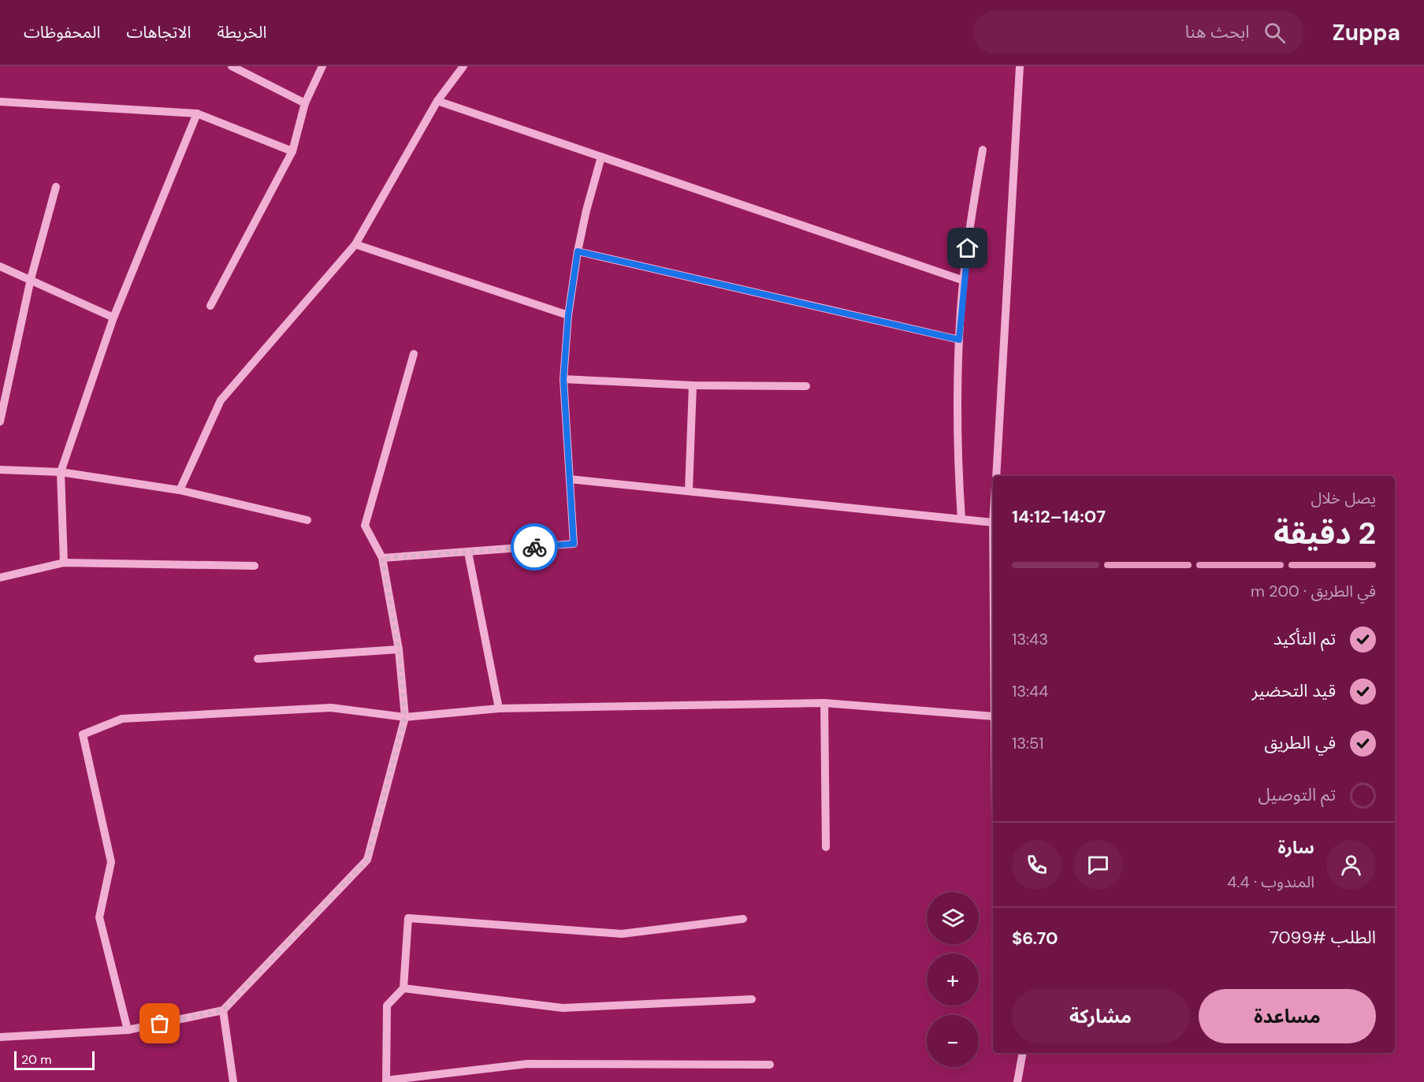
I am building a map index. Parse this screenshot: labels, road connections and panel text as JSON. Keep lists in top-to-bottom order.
{
  "scale_bar": "20 m",
  "page": {
    "header": "Zuppa",
    "search": "ابحث هنا",
    "nav": ["الخريطة", "الاتجاهات", "المحفوظات"],
    "heading": ["2 دقيقة", "يصل خلال", "14:07–14:12"],
    "panel": [
      "سارة",
      "المندوب · 4.4",
      "الطلب #7099",
      "$6.70"
    ],
    "bar": "في الطريق · 200 m",
    "list": [
      ["تم التأكيد", "13:43"],
      ["قيد التحضير", "13:44"],
      ["في الطريق", "13:51"],
      "تم التوصيل"
    ],
    "map_buttons": ["+", "−"],
    "buttons": ["مساعدة", "مشاركة"],
    "scale": "20 m"
  }
}
